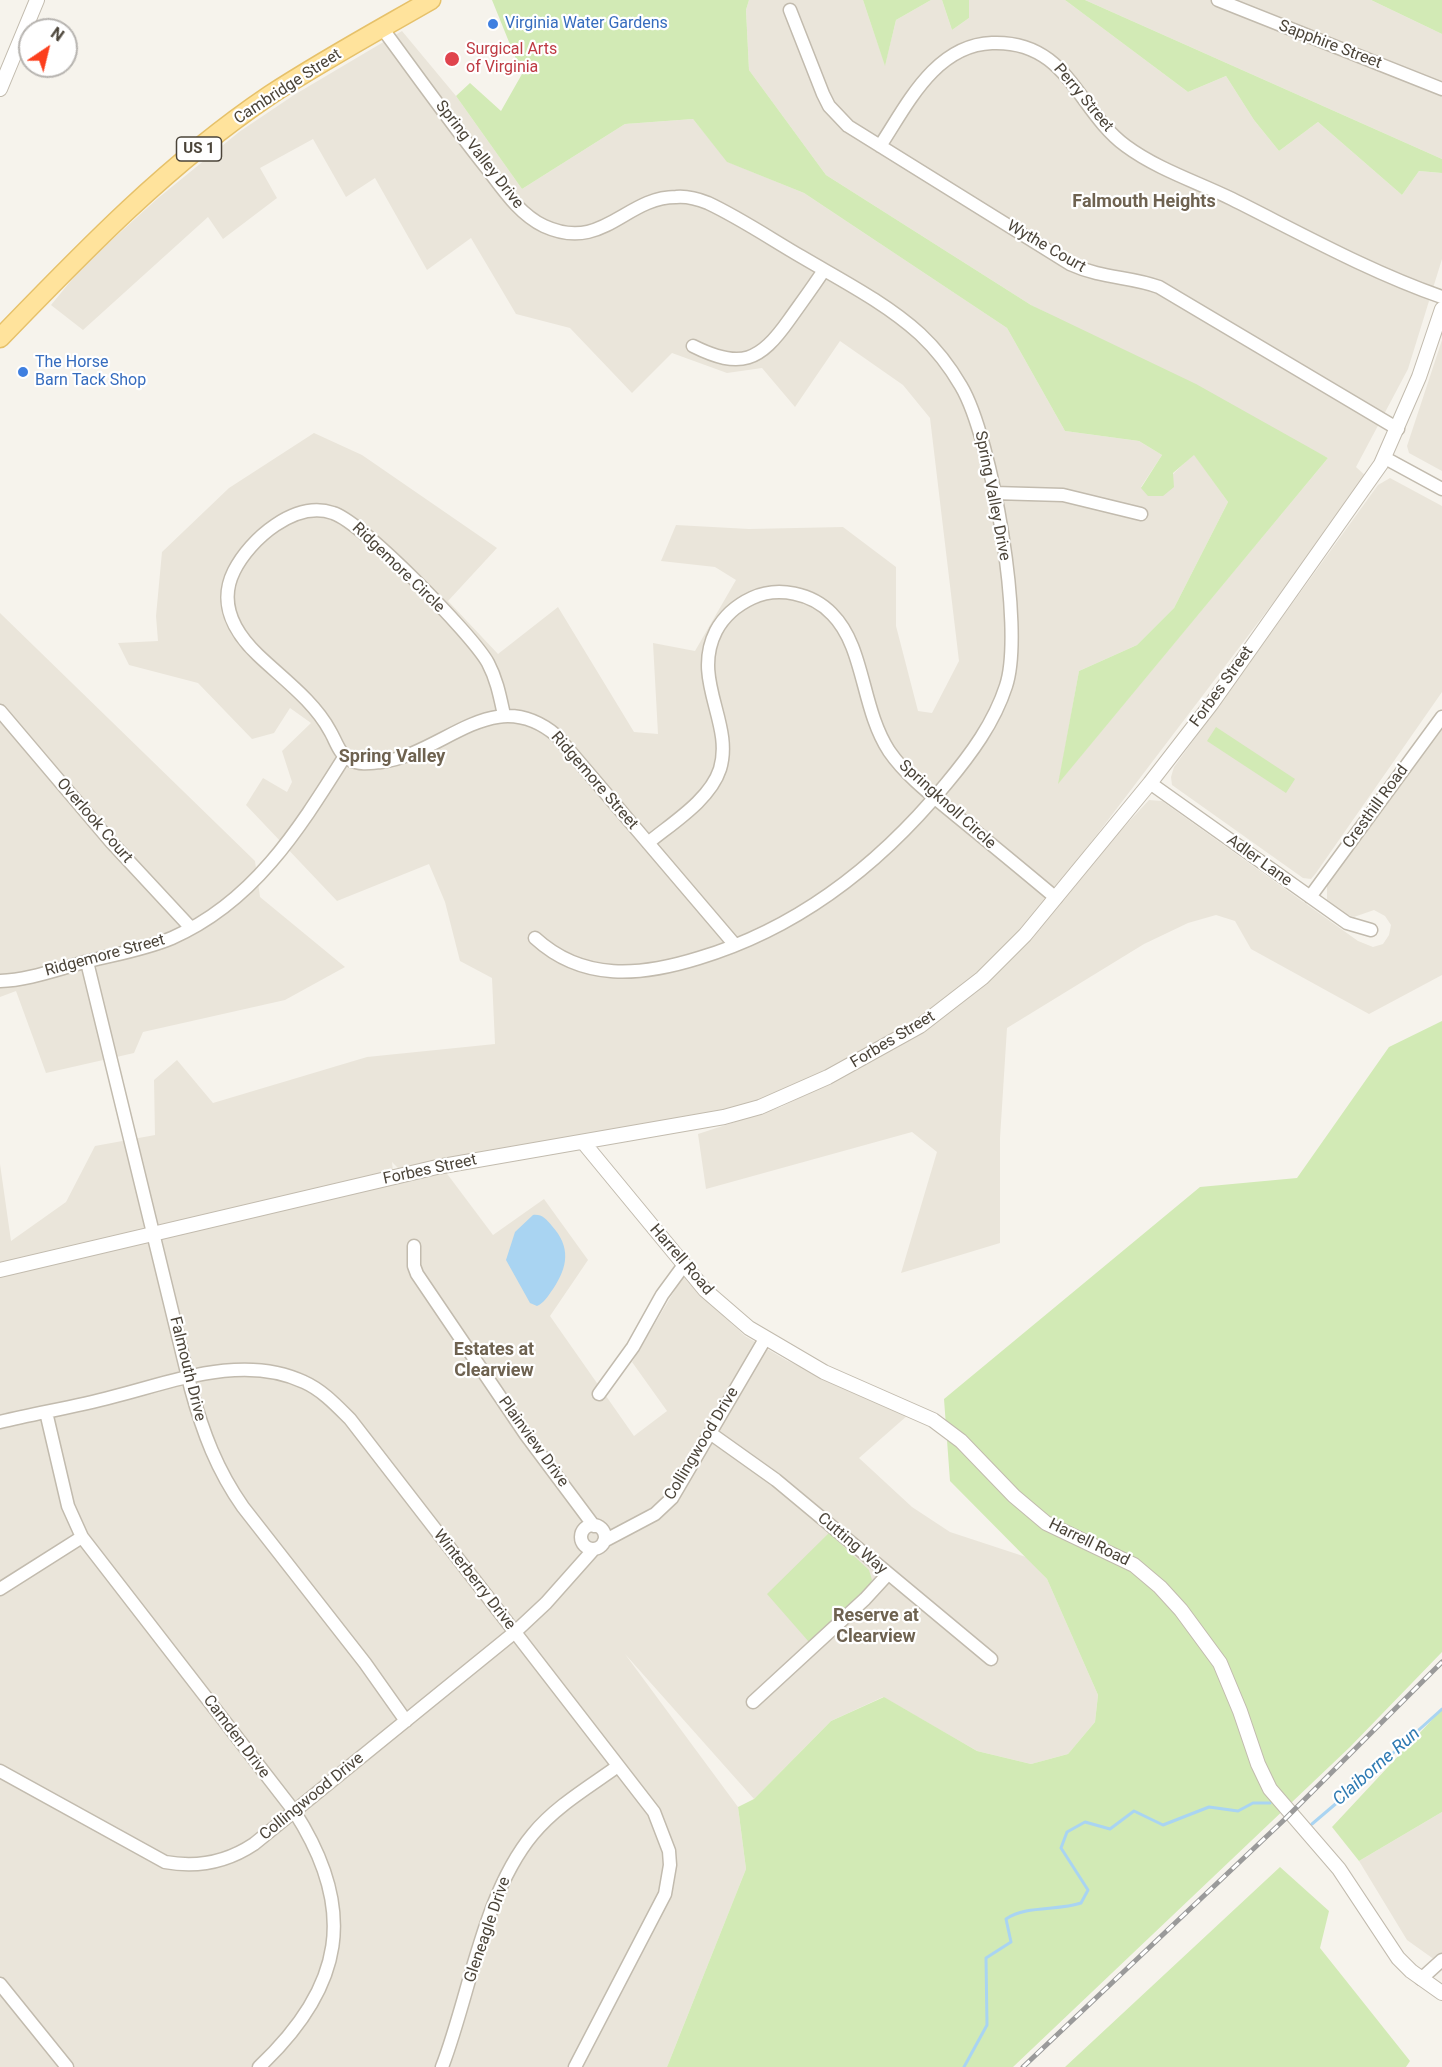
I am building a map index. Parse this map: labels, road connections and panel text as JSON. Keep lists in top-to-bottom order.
{
  "streets": {
    "main road": ["Cambridge Street", "US 1"],
    "street": [
      "Sapphire Street",
      "Perry Street",
      "Spring Valley Drive",
      "Wythe Court",
      "Ridgemore Circle",
      "Forbes Street",
      "Ridgemore Street",
      "Springknoll Circle",
      "Cresthill Road",
      "Overlook Court",
      "Adler Lane",
      "Harrell Road",
      "Falmouth Drive",
      "Plainview Drive",
      "Collingwood Drive",
      "Cutting Way",
      "Winterberry Drive",
      "Camden Drive",
      "Gleneagle Drive"
    ]
  },
  "crossings": [
    ["Cambridge Street", "Spring Valley Drive"],
    ["Perry Street", "Wythe Court"],
    ["Spring Valley Drive", "Ridgemore Street"],
    ["Spring Valley Drive", "Springknoll Circle"],
    ["Wythe Court", "Forbes Street"],
    ["Ridgemore Circle", "Ridgemore Street"],
    ["Forbes Street", "Springknoll Circle"],
    ["Forbes Street", "Adler Lane"],
    ["Forbes Street", "Harrell Road"],
    ["Forbes Street", "Falmouth Drive"],
    ["Ridgemore Street", "Springknoll Circle"],
    ["Ridgemore Street", "Overlook Court"],
    ["Ridgemore Street", "Falmouth Drive"],
    ["Cresthill Road", "Adler Lane"],
    ["Harrell Road", "Collingwood Drive"],
    ["Falmouth Drive", "Collingwood Drive"],
    ["Falmouth Drive", "Winterberry Drive"],
    ["Plainview Drive", "Collingwood Drive"],
    ["Collingwood Drive", "Cutting Way"],
    ["Collingwood Drive", "Winterberry Drive"],
    ["Collingwood Drive", "Camden Drive"],
    ["Winterberry Drive", "Camden Drive"],
    ["Winterberry Drive", "Gleneagle Drive"]
  ],
  "districts": [
    "Falmouth Heights",
    "Spring Valley",
    "Estates at Clearview",
    "Reserve at Clearview"
  ],
  "water": ["Claiborne Run"],
  "places": ["Virginia Water Gardens", "Surgical Arts of Virginia", "The Horse Barn Tack Shop"],
  "north": "top right"
}
